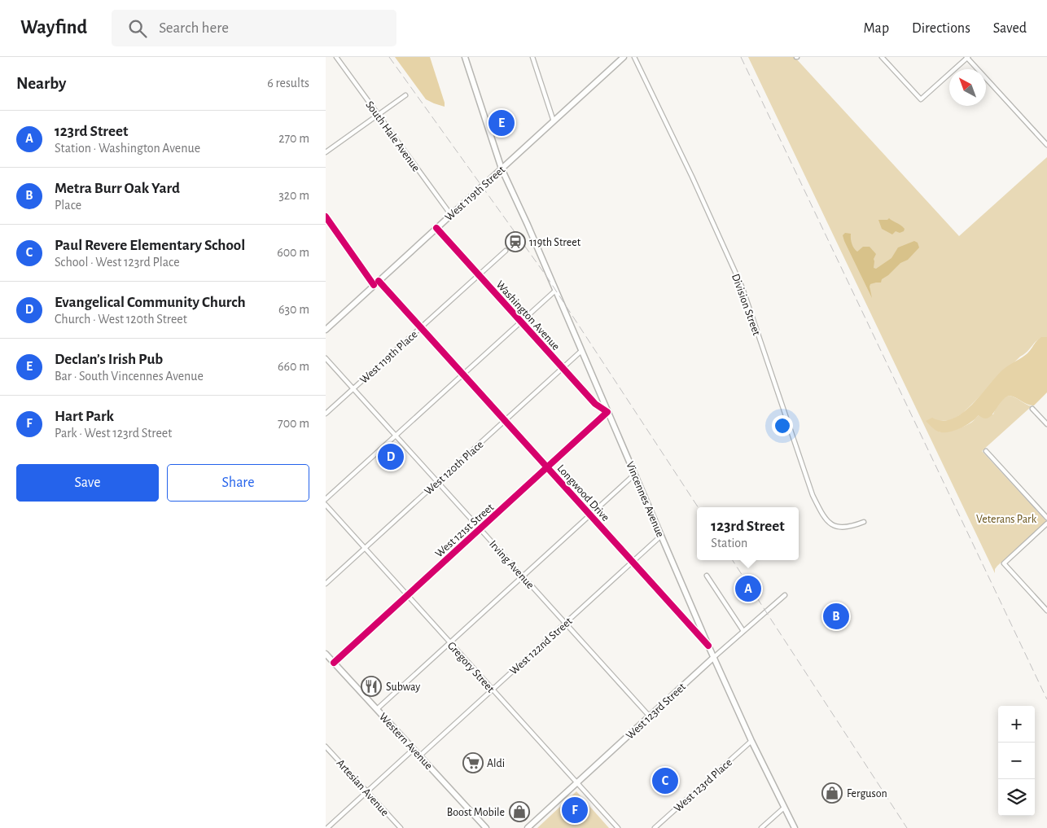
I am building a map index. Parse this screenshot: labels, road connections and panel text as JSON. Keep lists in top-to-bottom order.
{
  "streets": {
    "main road": [
      "West 119th Street",
      "Vincennes Avenue",
      "West 123rd Street",
      "Western Avenue"
    ],
    "street": [
      "South Hale Avenue",
      "Division Street",
      "Washington Avenue",
      "West 119th Place",
      "West 120th Place",
      "Longwood Drive",
      "West 121st Street",
      "Irving Avenue",
      "West 122nd Street",
      "Gregory Street",
      "West 123rd Place",
      "Artesian Avenue"
    ]
  },
  "crossings": [
    ["South Hale Avenue", "West 119th Street"],
    ["West 119th Street", "Washington Avenue"],
    ["West 119th Street", "Longwood Drive"],
    ["West 119th Street", "Vincennes Avenue"],
    ["Washington Avenue", "West 119th Place"],
    ["Washington Avenue", "West 120th Place"],
    ["Washington Avenue", "Vincennes Avenue"],
    ["Washington Avenue", "West 121st Street"],
    ["West 119th Place", "Longwood Drive"],
    ["West 119th Place", "Irving Avenue"],
    ["West 120th Place", "Longwood Drive"],
    ["West 120th Place", "Vincennes Avenue"],
    ["West 120th Place", "Irving Avenue"],
    ["West 120th Place", "Gregory Street"],
    ["Longwood Drive", "Vincennes Avenue"],
    ["Longwood Drive", "West 121st Street"],
    ["Longwood Drive", "West 122nd Street"],
    ["Vincennes Avenue", "West 121st Street"],
    ["Vincennes Avenue", "West 122nd Street"],
    ["Vincennes Avenue", "West 123rd Street"],
    ["Vincennes Avenue", "West 123rd Place"],
    ["West 121st Street", "Irving Avenue"],
    ["West 121st Street", "Gregory Street"],
    ["West 121st Street", "Western Avenue"],
    ["Irving Avenue", "West 122nd Street"],
    ["Irving Avenue", "West 123rd Street"],
    ["West 122nd Street", "Gregory Street"],
    ["West 122nd Street", "Western Avenue"],
    ["Gregory Street", "West 123rd Street"]
  ],
  "parks": ["Veterans Park"],
  "places": {
    "station": ["119th Street"],
    "restaurant": ["Subway"],
    "supermarket": ["Aldi"],
    "shop": ["Ferguson", "Boost Mobile"]
  },
  "north": "top left",
  "page": {
    "header": "Wayfind",
    "search": "Search here",
    "nav": ["Map", "Directions", "Saved"],
    "heading": ["Nearby", "6 results"],
    "pins": [
      "E",
      "D",
      "A",
      "B",
      "C",
      "F"
    ],
    "list": [
      {
        "mark": "A",
        "name": "123rd Street",
        "note": "Station · Washington Avenue",
        "value": "270 m"
      },
      {
        "mark": "B",
        "name": "Metra Burr Oak Yard",
        "note": "Place",
        "value": "320 m"
      },
      {
        "mark": "C",
        "name": "Paul Revere Elementary School",
        "note": "School · West 123rd Place",
        "value": "600 m"
      },
      {
        "mark": "D",
        "name": "Evangelical Community Church",
        "note": "Church · West 120th Street",
        "value": "630 m"
      },
      {
        "mark": "E",
        "name": "Declan’s Irish Pub",
        "note": "Bar · South Vincennes Avenue",
        "value": "660 m"
      },
      {
        "mark": "F",
        "name": "Hart Park",
        "note": "Park · West 123rd Street",
        "value": "700 m"
      }
    ],
    "buttons": ["Save", "Share"],
    "popup": ["123rd Street", "Station"],
    "map_buttons": ["+", "−"]
  }
}
